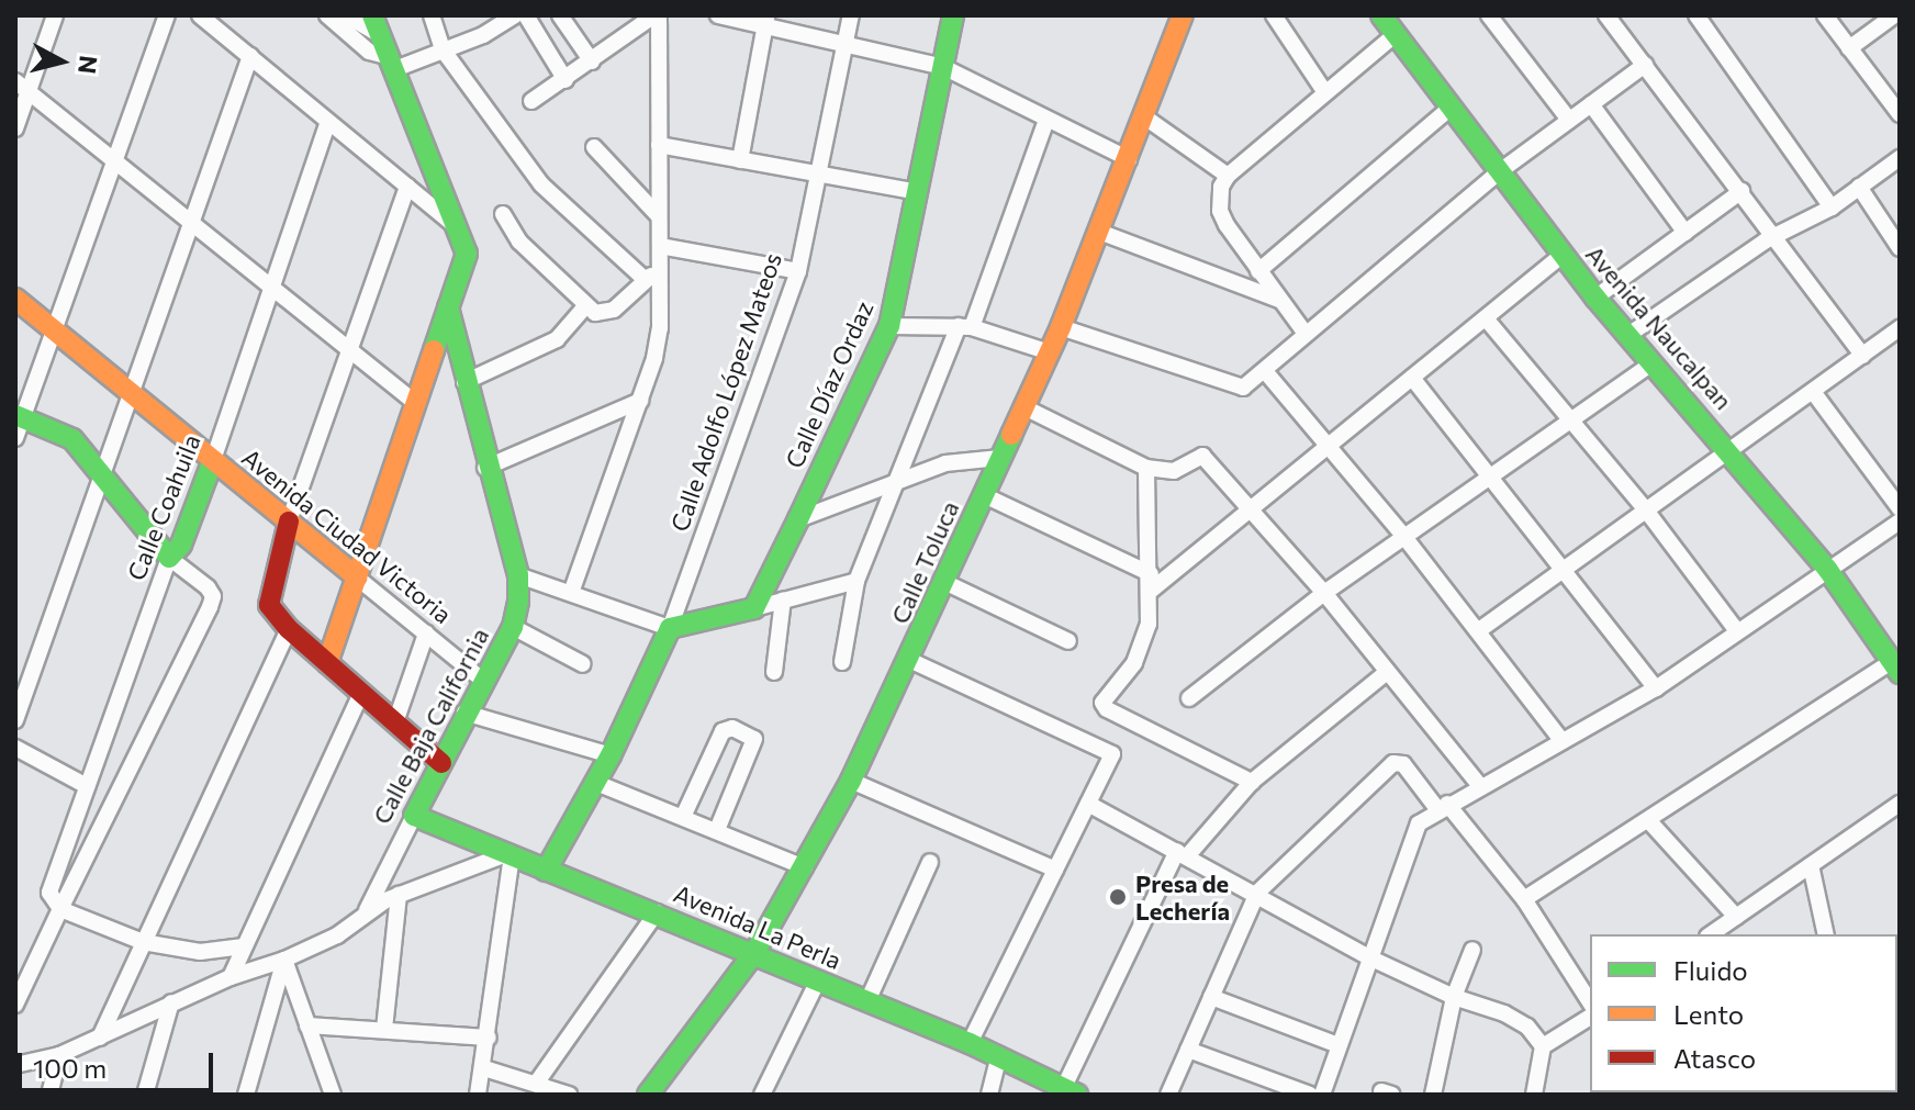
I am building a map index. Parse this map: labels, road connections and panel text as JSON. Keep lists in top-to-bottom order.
{
  "streets": {
    "main road": [
      "Avenida Naucalpan",
      "Calle Díaz Ordaz",
      "Calle Adolfo López Mateos",
      "Calle Coahuila",
      "Avenida Ciudad Victoria",
      "Calle Toluca",
      "Calle Baja California",
      "Avenida La Perla"
    ]
  },
  "crossings": [
    ["Calle Adolfo López Mateos", "Avenida La Perla"],
    ["Calle Coahuila", "Avenida Ciudad Victoria"],
    ["Avenida Ciudad Victoria", "Calle Baja California"],
    ["Calle Toluca", "Avenida La Perla"],
    ["Calle Baja California", "Avenida La Perla"]
  ],
  "places": ["Presa de Lechería"],
  "legend": ["Fluido", "Lento", "Atasco"],
  "scale_bar": "100 m",
  "north": "right"
}
